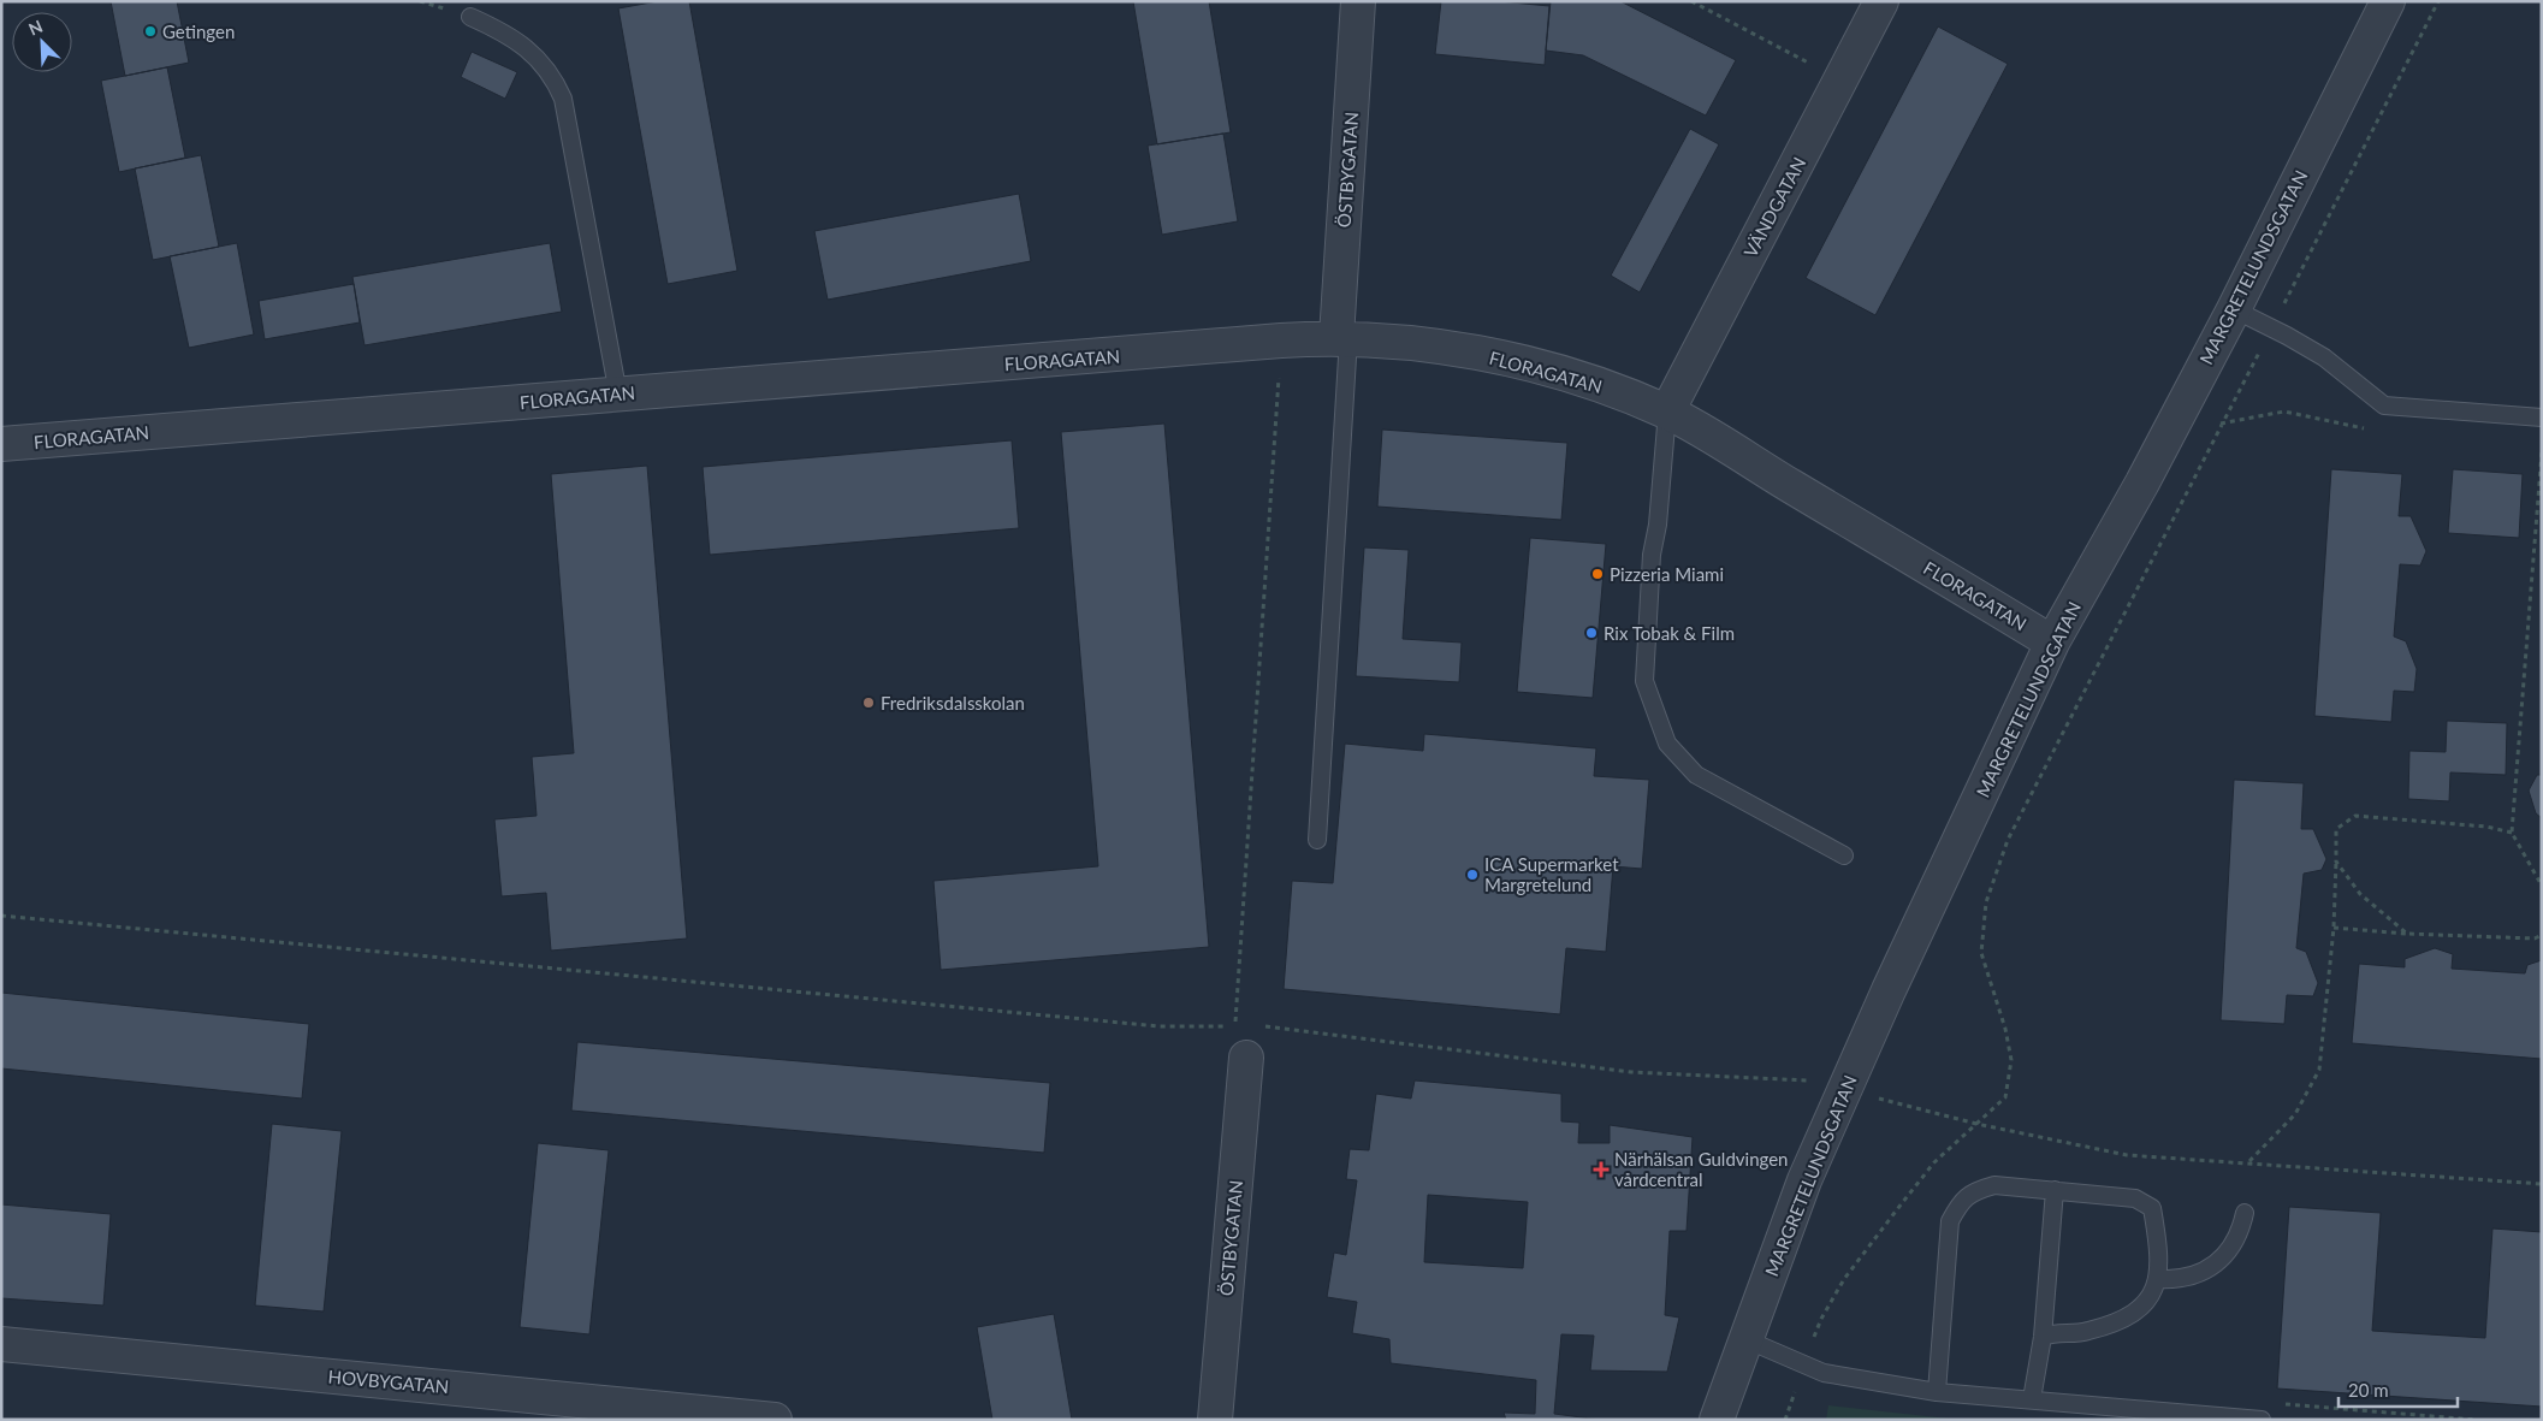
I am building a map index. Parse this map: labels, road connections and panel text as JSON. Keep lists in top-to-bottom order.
{
  "streets": {
    "street": [
      "ÖSTBYGATAN",
      "VÄNDGATAN",
      "MARGRETELUNDSGATAN",
      "FLORAGATAN",
      "HOVBYGATAN"
    ]
  },
  "crossings": [
    ["ÖSTBYGATAN", "FLORAGATAN"],
    ["VÄNDGATAN", "FLORAGATAN"],
    ["MARGRETELUNDSGATAN", "FLORAGATAN"]
  ],
  "places": {
    "other": [
      "Getingen",
      "Pizzeria Miami",
      "Rix Tobak & Film",
      "Fredriksdalsskolan",
      "ICA Supermarket Margretelund"
    ],
    "health": ["Närhälsan Guldvingen vårdcentral"]
  },
  "scale_bar": "20 m",
  "north": "top left"
}
